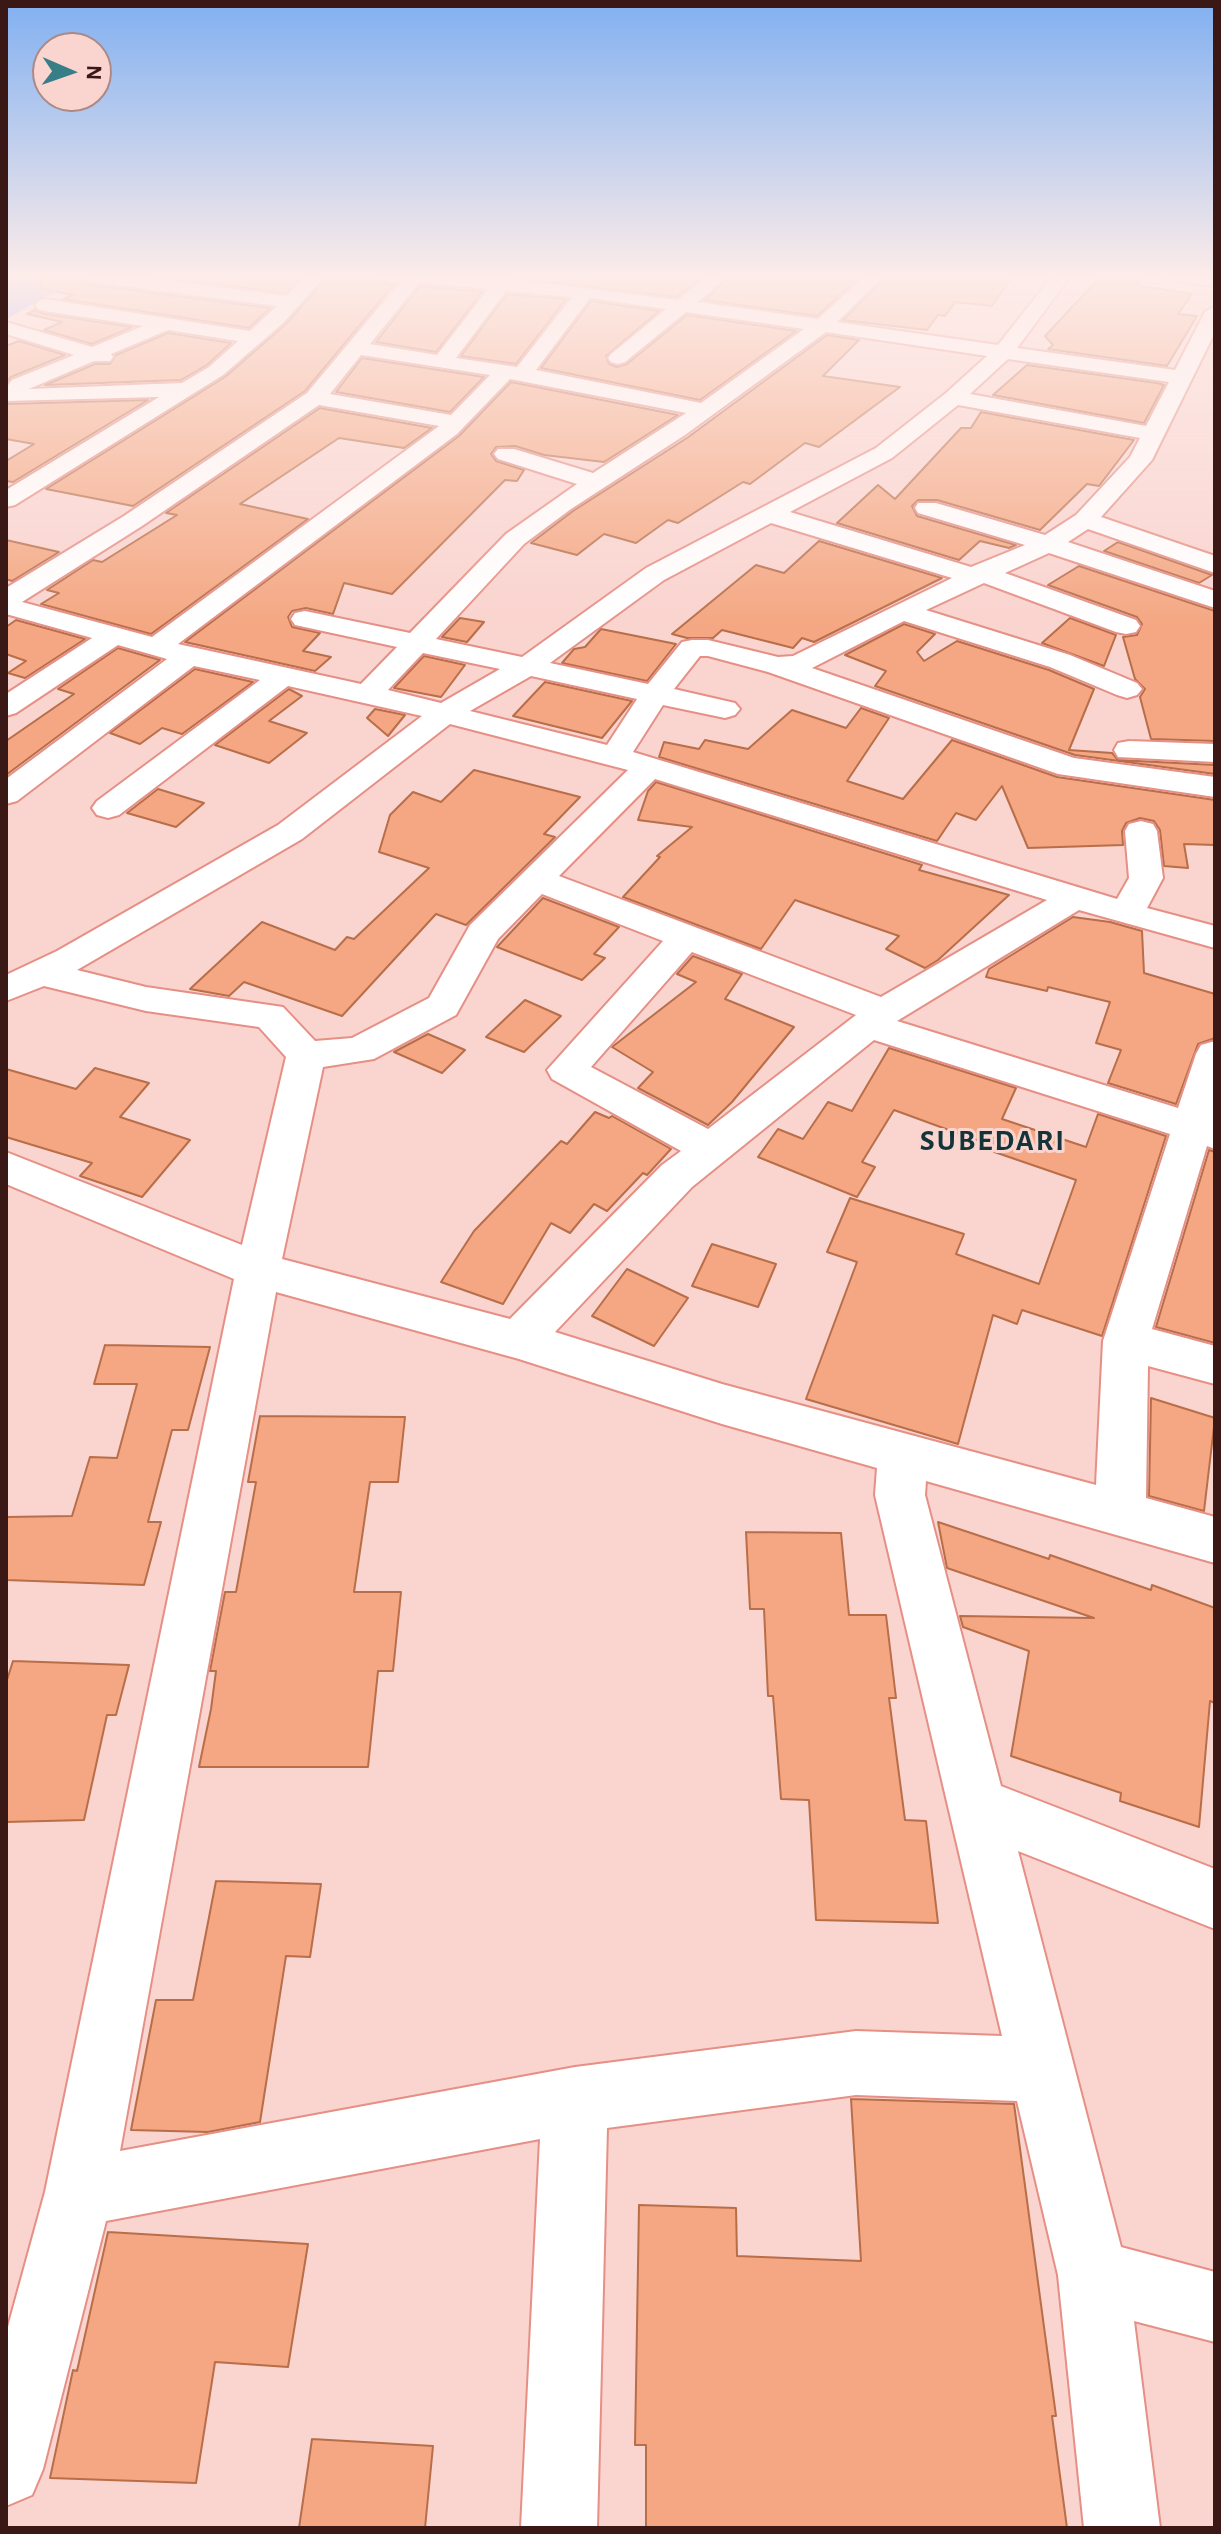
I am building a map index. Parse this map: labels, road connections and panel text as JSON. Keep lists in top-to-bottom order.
{
  "districts": ["SUBEDARI"],
  "north": "right"
}
